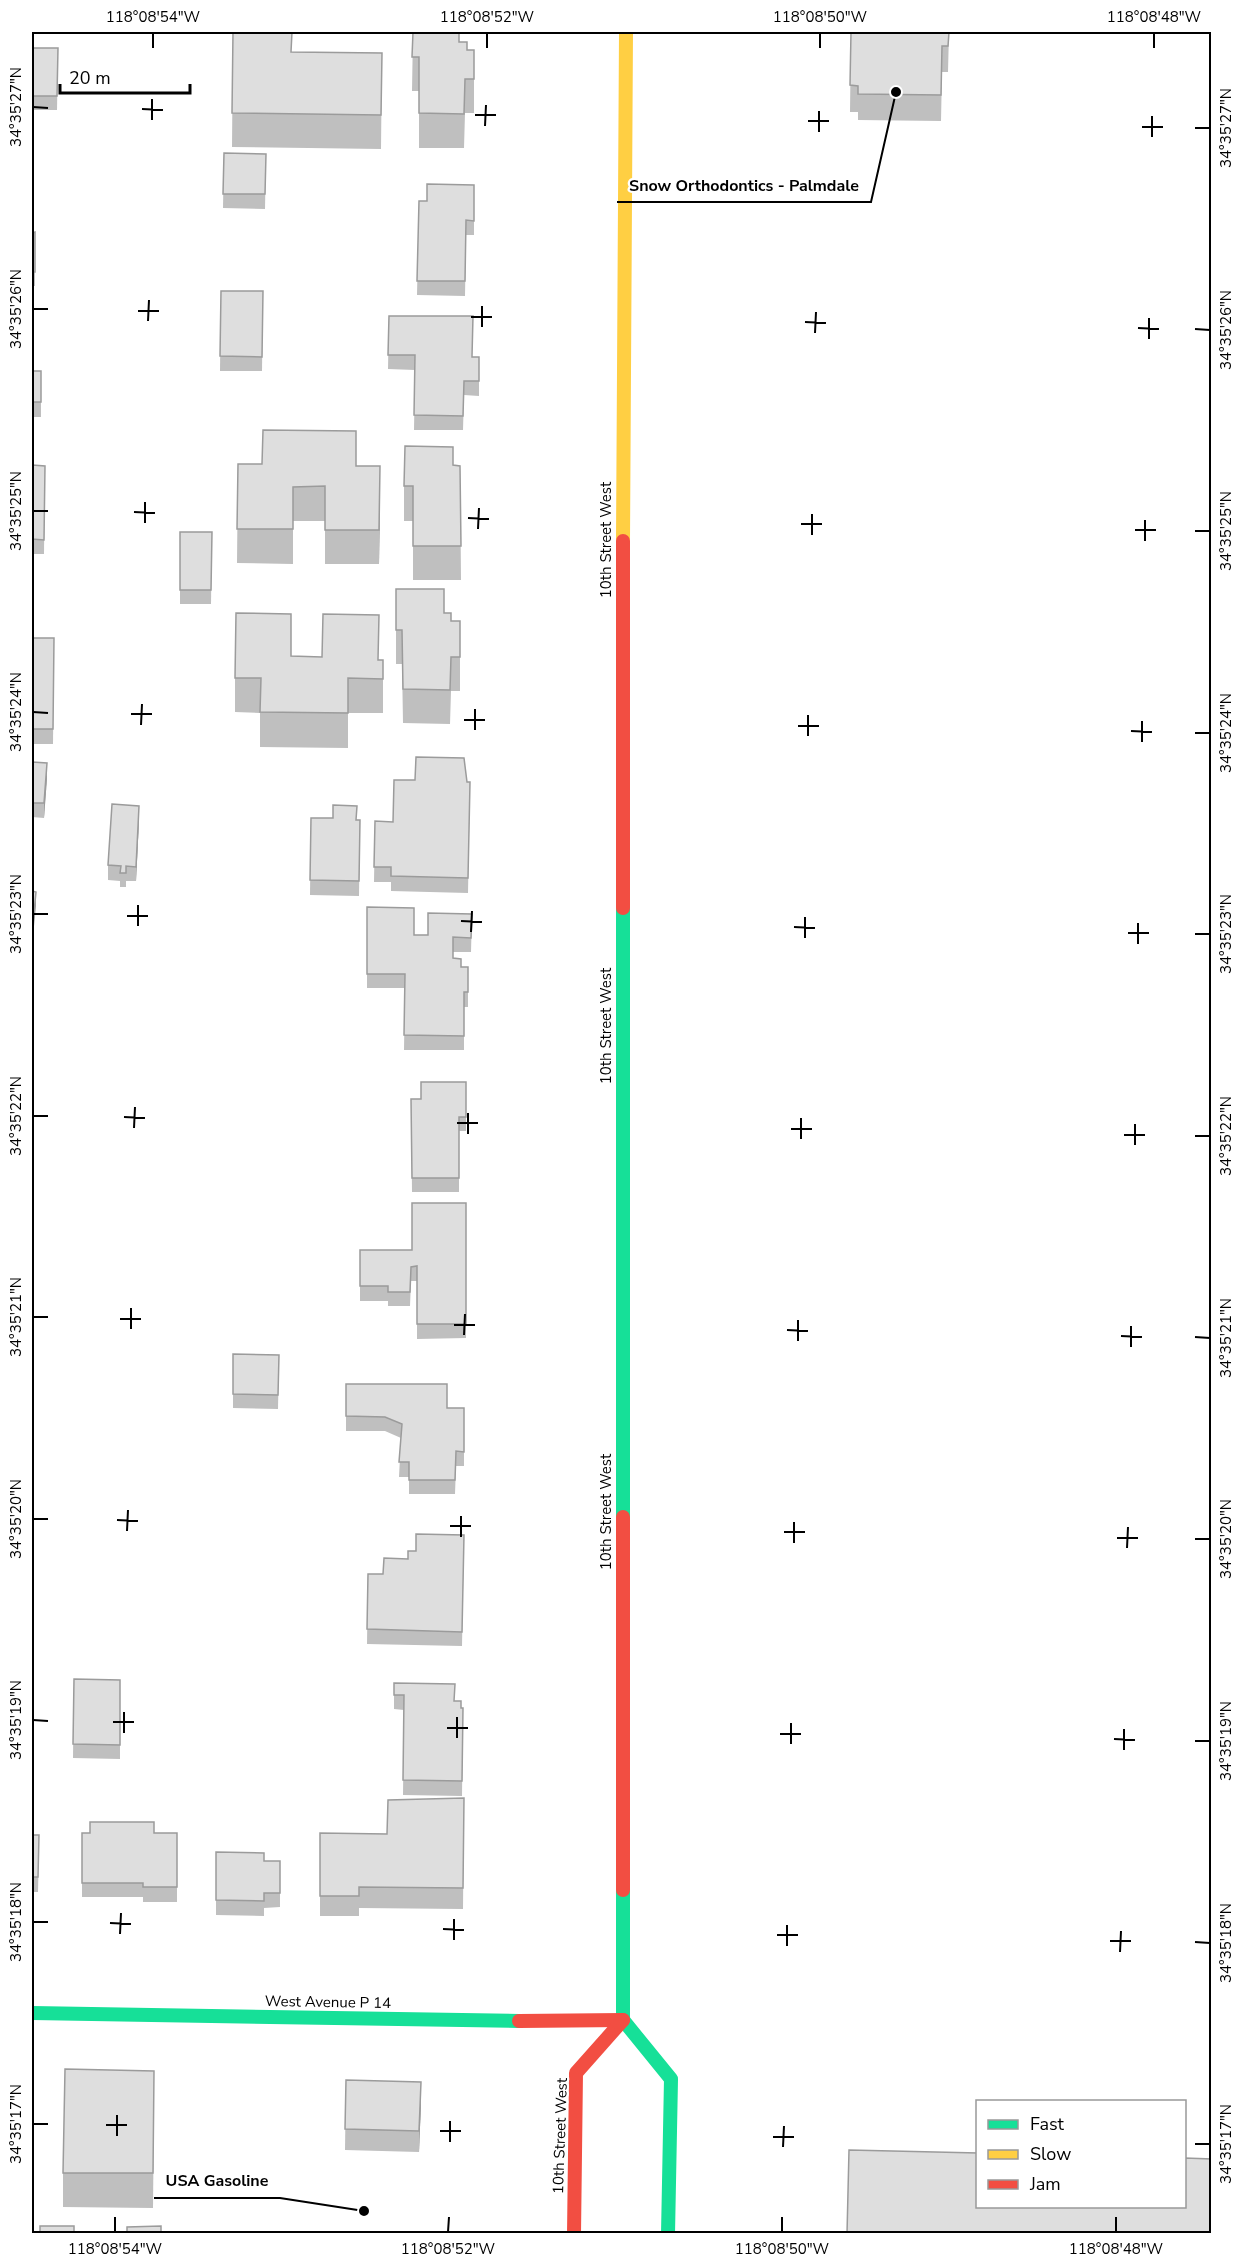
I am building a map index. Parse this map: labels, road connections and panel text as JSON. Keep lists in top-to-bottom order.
{
  "streets": {
    "main road": ["10th Street West", "West Avenue P 14"]
  },
  "crossings": [
    ["10th Street West", "West Avenue P 14"]
  ],
  "places": ["Snow Orthodontics - Palmdale", "USA Gasoline"],
  "legend": ["Fast", "Slow", "Jam"],
  "scale_bar": "20 m",
  "coordinates": [
    "118°08'54\"W",
    "118°08'52\"W",
    "118°08'50\"W",
    "118°08'48\"W",
    "34°35'27\"N",
    "34°35'26\"N",
    "34°35'25\"N",
    "34°35'24\"N",
    "34°35'23\"N",
    "34°35'22\"N",
    "34°35'21\"N",
    "34°35'20\"N",
    "34°35'19\"N",
    "34°35'18\"N",
    "34°35'17\"N"
  ]
}
